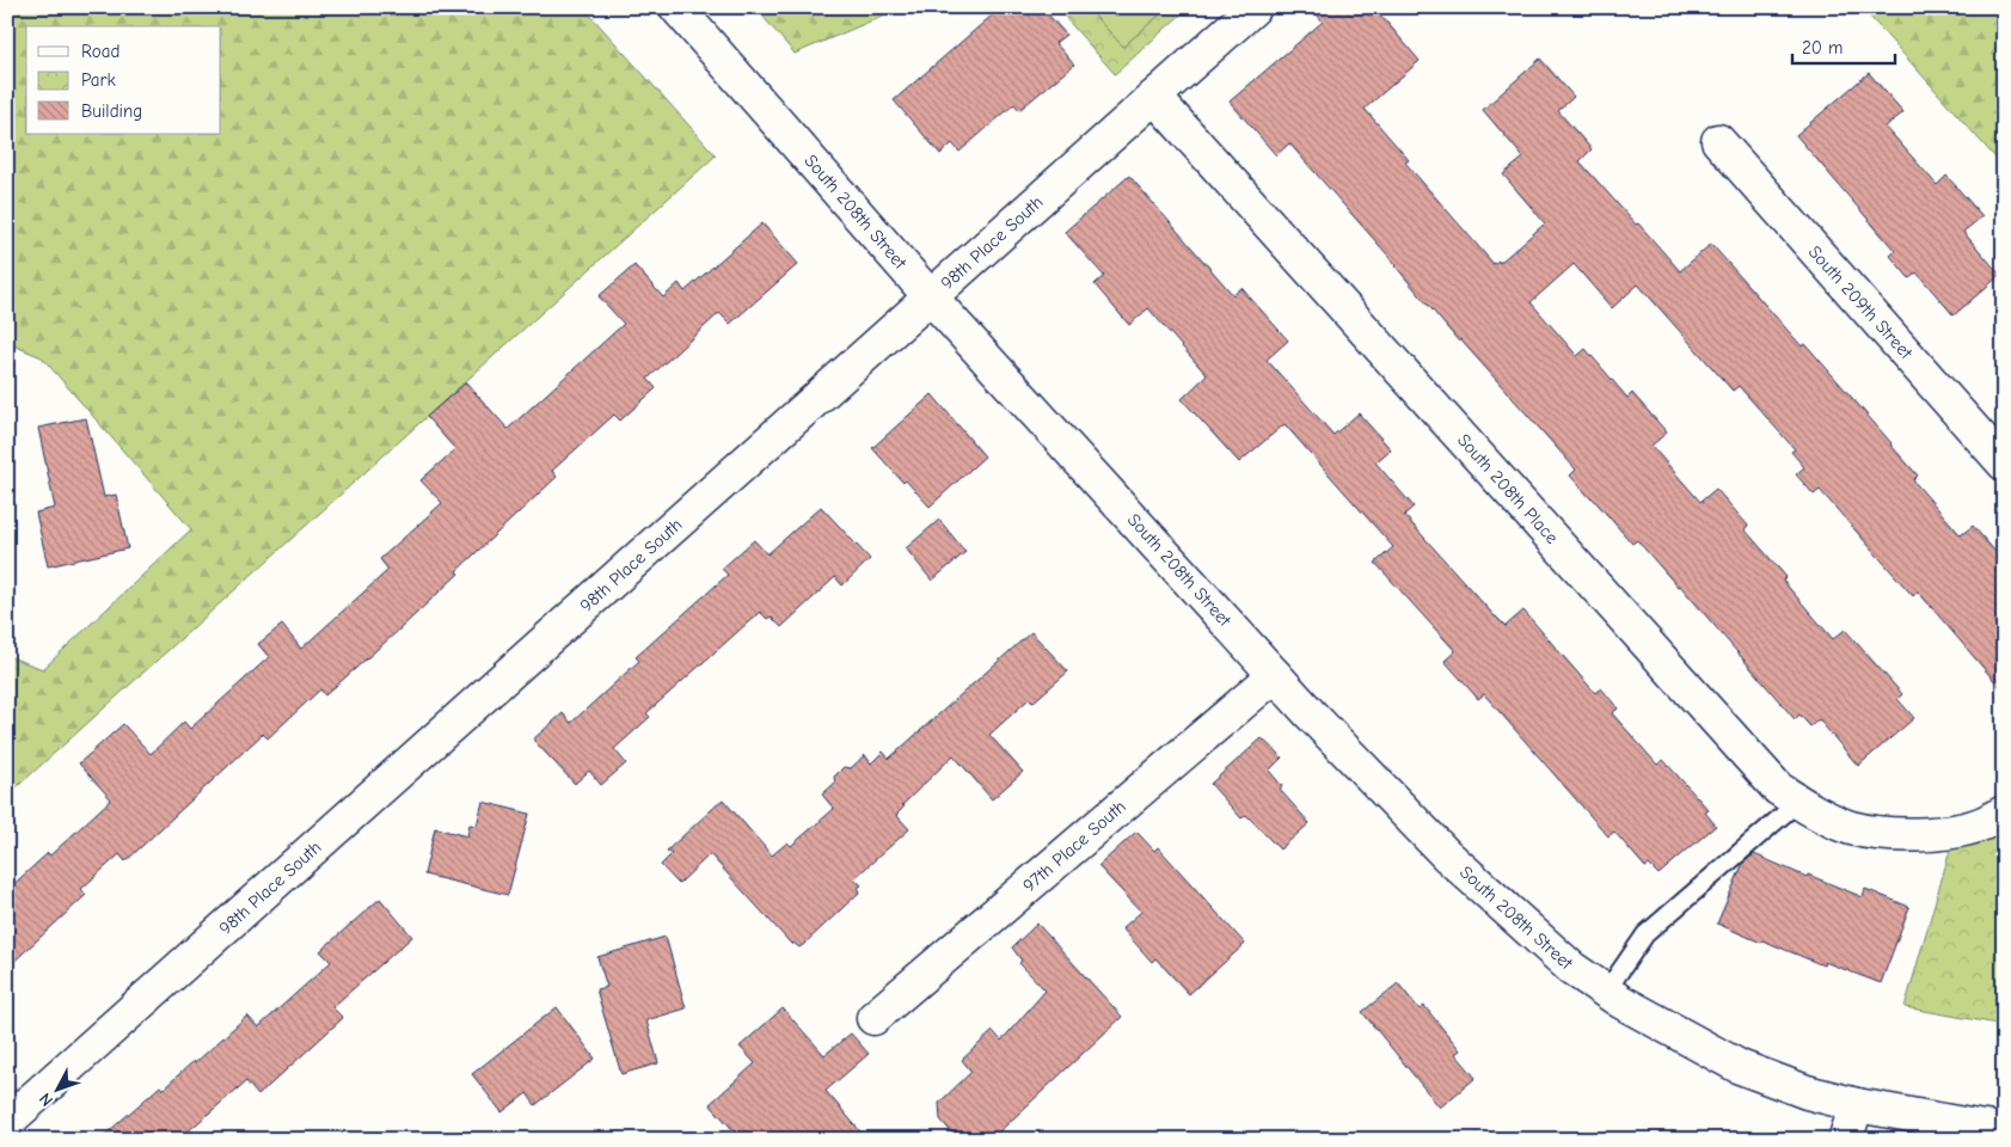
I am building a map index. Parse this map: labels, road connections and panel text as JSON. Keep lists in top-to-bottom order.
{
  "streets": {
    "street": [
      "South 208th Street",
      "98th Place South",
      "South 209th Street",
      "South 208th Place",
      "97th Place South"
    ]
  },
  "crossings": [
    ["South 208th Street", "98th Place South"],
    ["South 208th Street", "97th Place South"],
    ["98th Place South", "South 208th Place"]
  ],
  "legend": ["Road", "Park", "Building"],
  "scale_bar": "20 m",
  "north": "bottom left"
}
